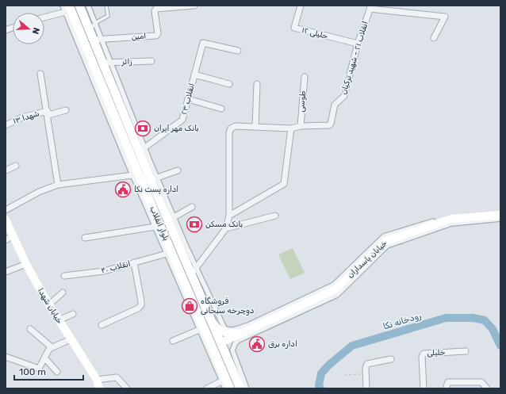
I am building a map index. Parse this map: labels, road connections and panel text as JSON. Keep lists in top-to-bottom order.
{
  "streets": {
    "main road": ["بلوار انقلاب", "خیابان پاسداران", "خیابان شهدا"],
    "street": [
      "حلیلی ۱۲",
      "امین",
      "انقلاب ۲۱ - شهید ترکیان",
      "زائر",
      "انقلاب ۲۳",
      "طوسی",
      "شهدا ۱۳",
      "انقلاب ۴۰",
      "خلیلی"
    ]
  },
  "crossings": [
    ["حلیلی ۱۲", "انقلاب ۲۱ - شهید ترکیان"],
    ["امین", "بلوار انقلاب"],
    ["انقلاب ۲۱ - شهید ترکیان", "طوسی"],
    ["زائر", "بلوار انقلاب"],
    ["انقلاب ۲۳", "بلوار انقلاب"],
    ["بلوار انقلاب", "خیابان پاسداران"]
  ],
  "water": ["رودخانه نکا"],
  "places": {
    "bank": ["بانک مهر ایران", "بانک مسکن"],
    "public building": ["اداره پست نکا", "اداره برق"],
    "shop": ["فروشگاه دوچرخه سبحانی"]
  },
  "scale_bar": "100 m",
  "north": "right"
}
